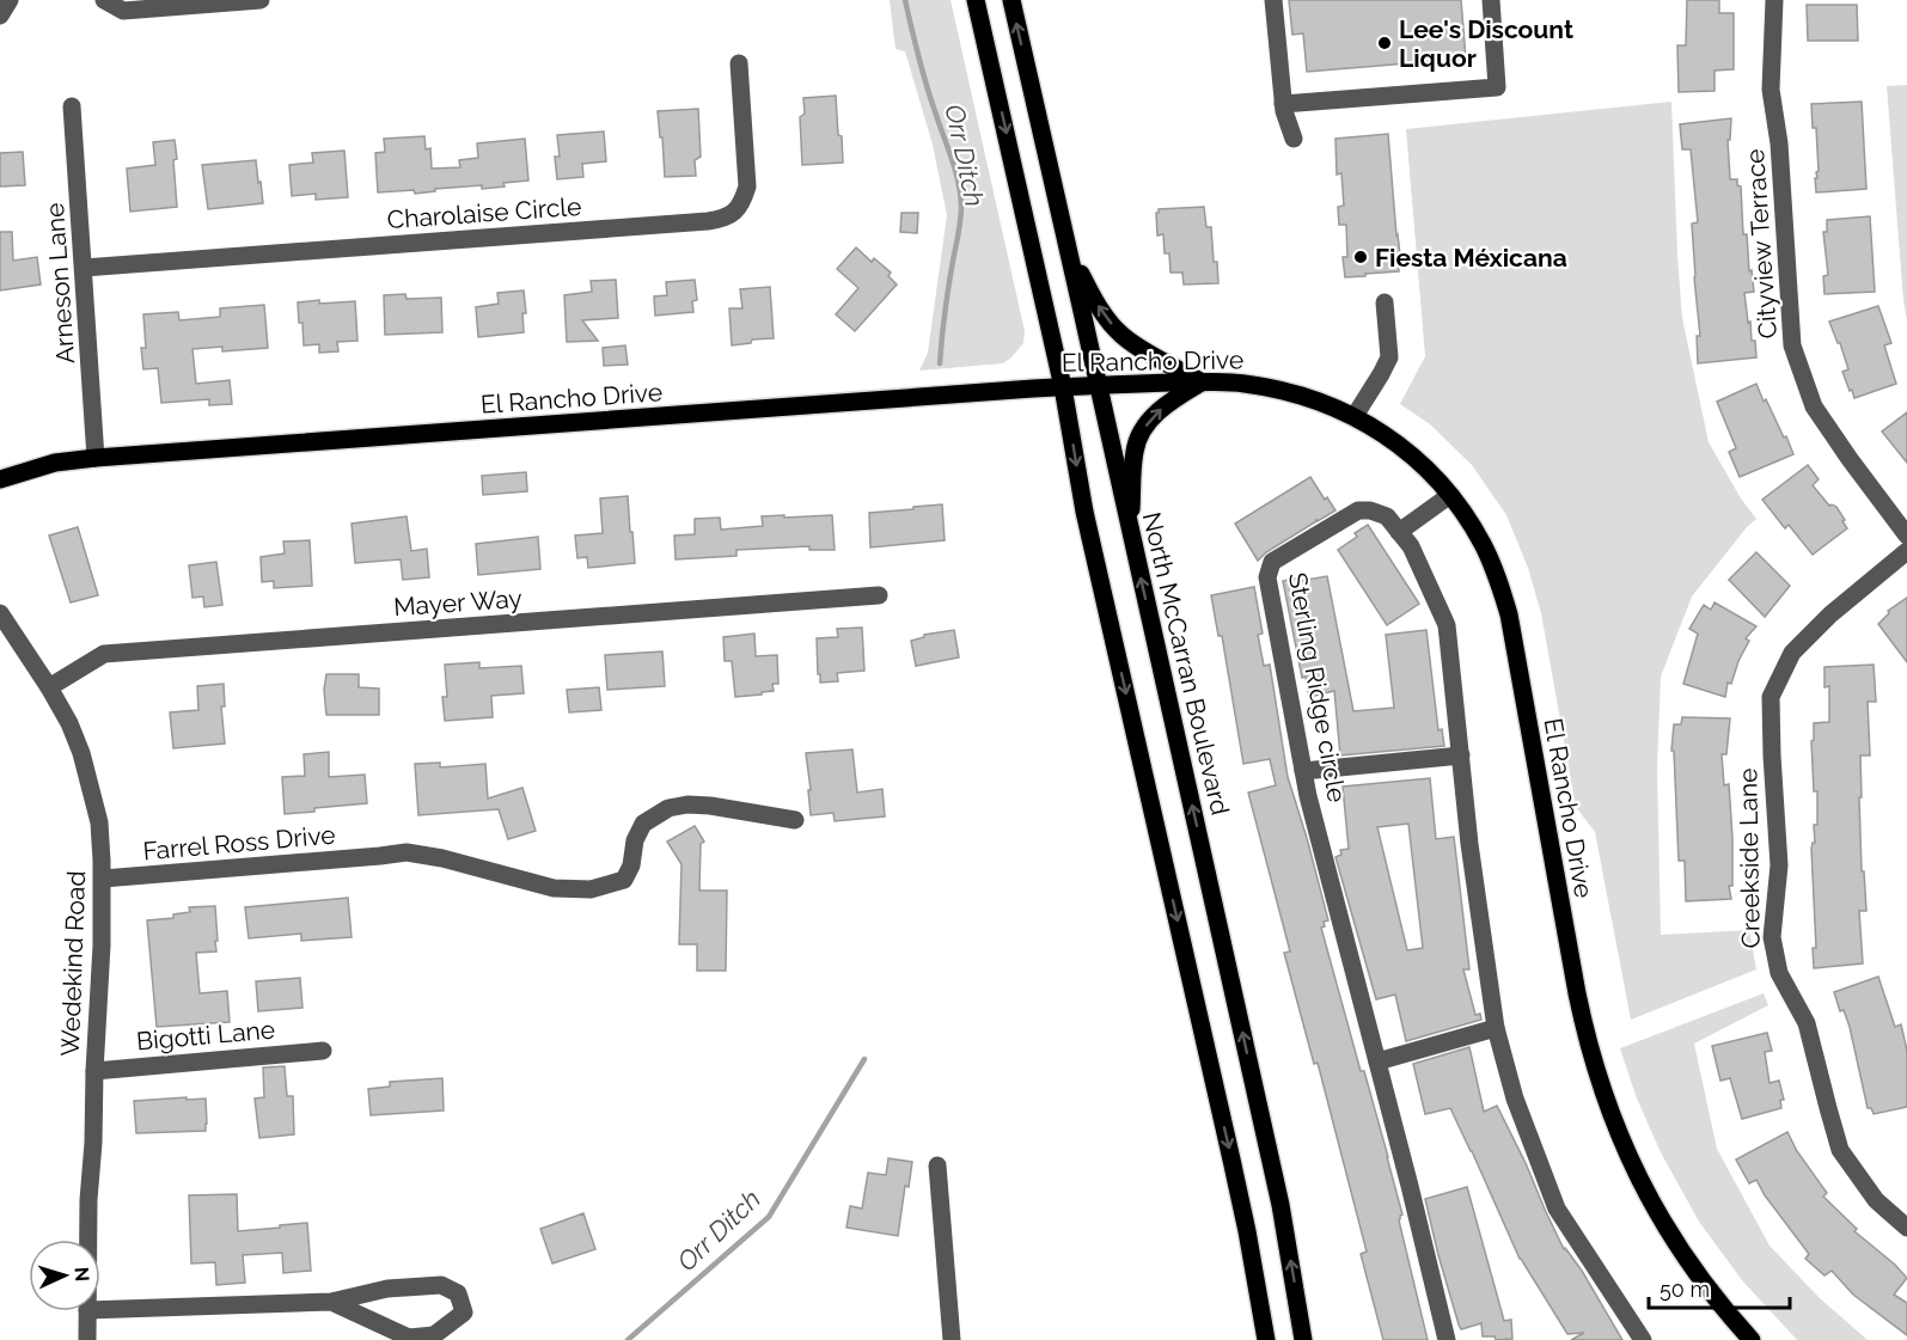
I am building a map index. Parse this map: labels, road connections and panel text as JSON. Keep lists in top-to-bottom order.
{
  "streets": {
    "main road": ["El Rancho Drive", "North McCarran Boulevard"],
    "street": [
      "Charolaise Circle",
      "Cityview Terrace",
      "Arneson Lane",
      "Mayer Way",
      "Sterling Ridge circle",
      "Farrel Ross Drive",
      "Creekside Lane",
      "Wedekind Road",
      "Bigotti Lane"
    ]
  },
  "crossings": [
    ["Charolaise Circle", "Arneson Lane"],
    ["Arneson Lane", "El Rancho Drive"],
    ["El Rancho Drive", "North McCarran Boulevard"],
    ["Mayer Way", "Wedekind Road"],
    ["Farrel Ross Drive", "Wedekind Road"],
    ["Wedekind Road", "Bigotti Lane"]
  ],
  "water": ["Orr Ditch"],
  "places": ["Lee's Discount Liquor", "Fiesta Méxicana"],
  "scale_bar": "50 m",
  "north": "right"
}
